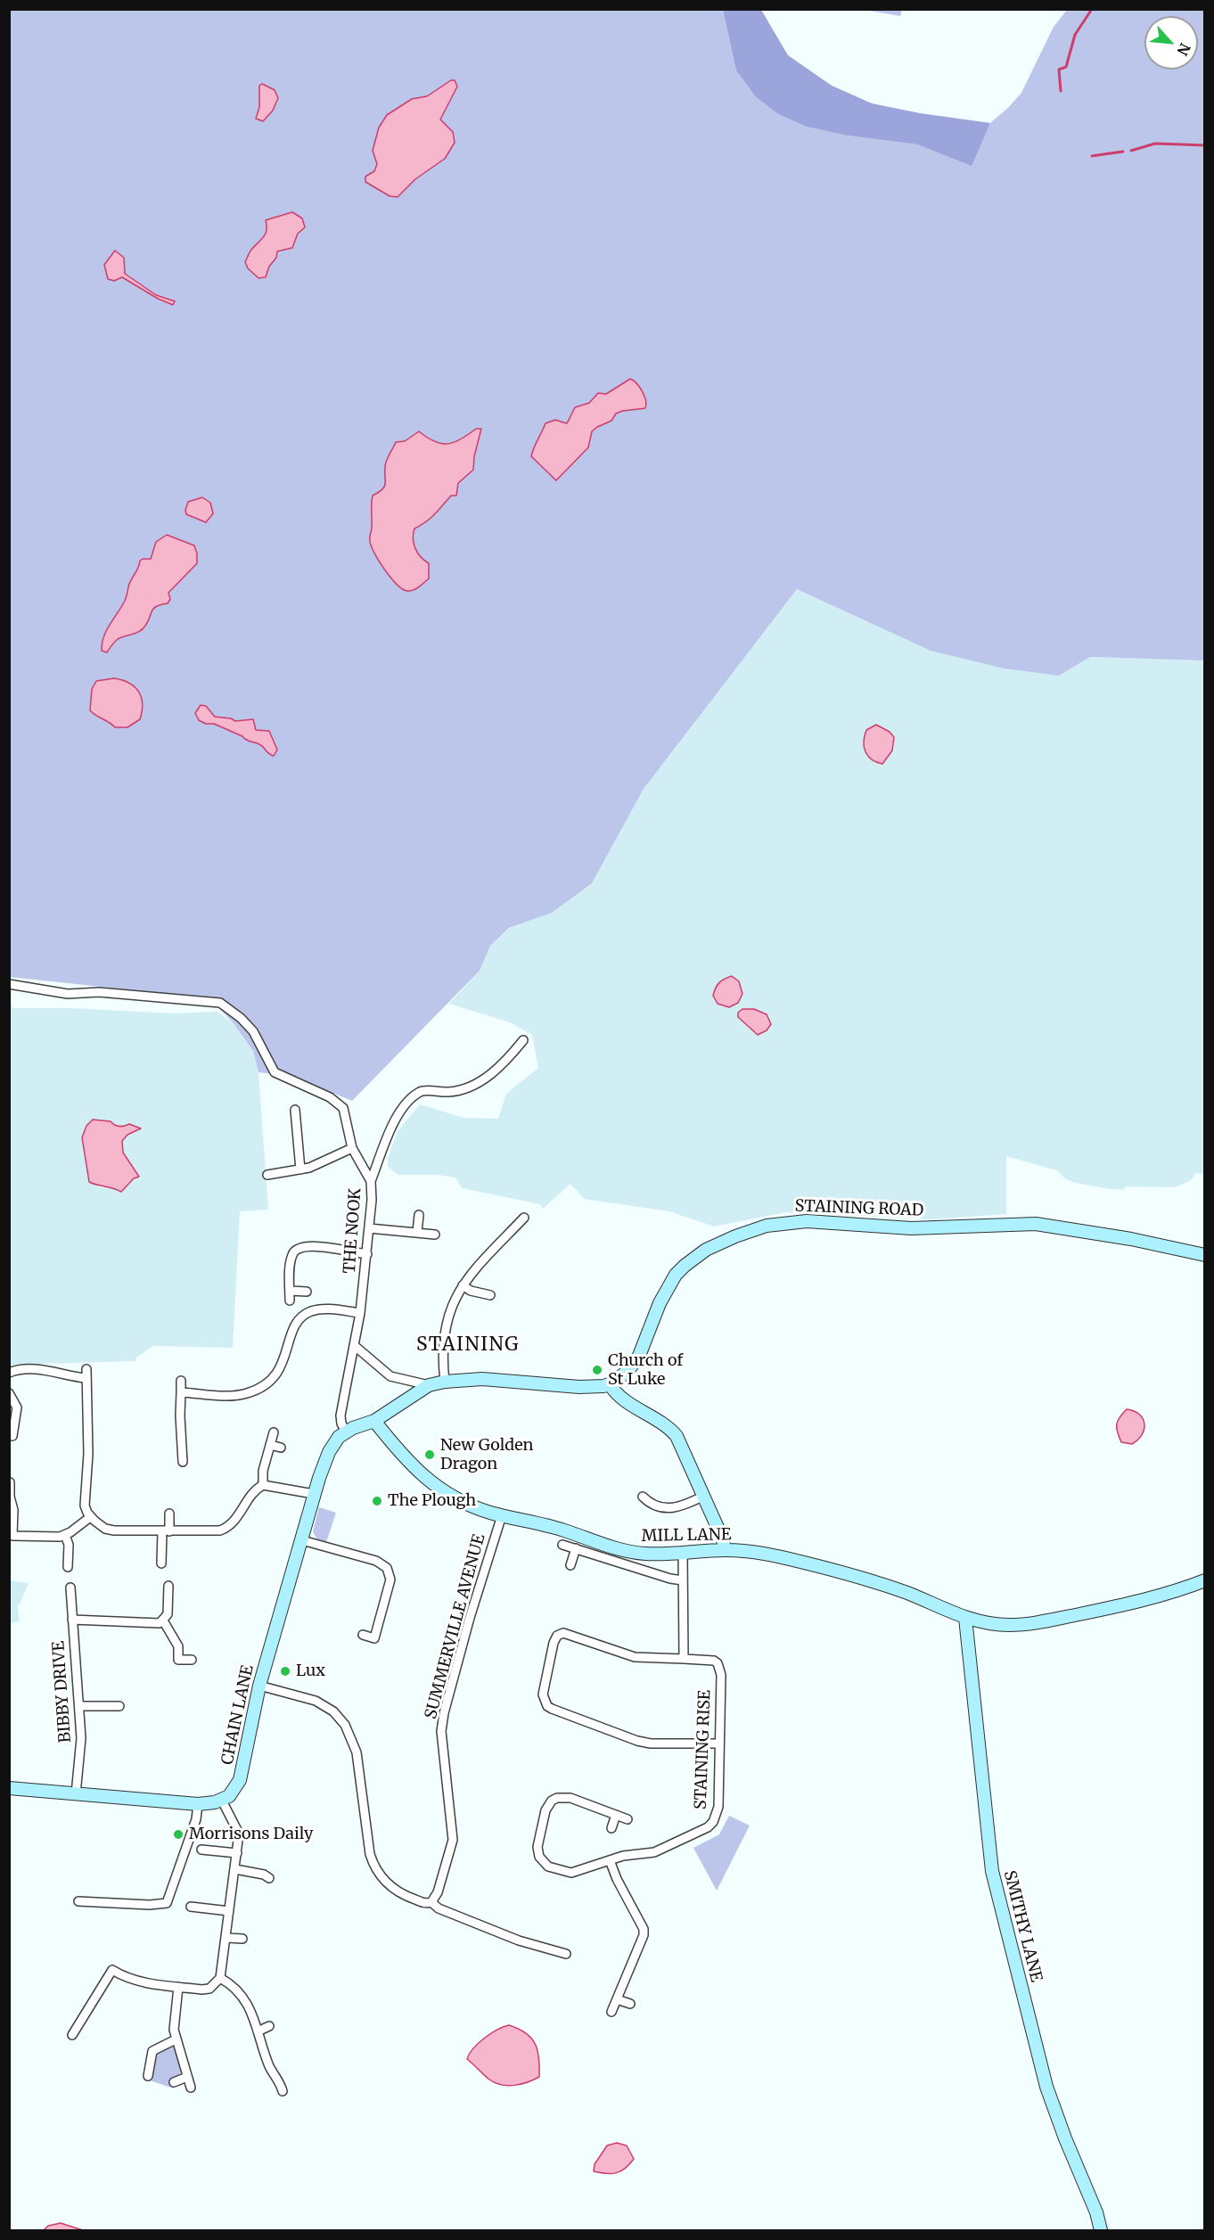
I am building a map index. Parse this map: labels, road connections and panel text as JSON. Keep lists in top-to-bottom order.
{
  "streets": {
    "street": [
      "STAINING ROAD",
      "THE NOOK",
      "MILL LANE",
      "SUMMERVILLE AVENUE",
      "BIBBY DRIVE",
      "CHAIN LANE",
      "STAINING RISE",
      "SMITHY LANE"
    ]
  },
  "crossings": [
    ["THE NOOK", "CHAIN LANE"],
    ["MILL LANE", "SUMMERVILLE AVENUE"],
    ["MILL LANE", "SMITHY LANE"]
  ],
  "districts": ["STAINING"],
  "places": [
    "Church of St Luke",
    "New Golden Dragon",
    "The Plough",
    "Lux",
    "Morrisons Daily"
  ],
  "north": "bottom right"
}
